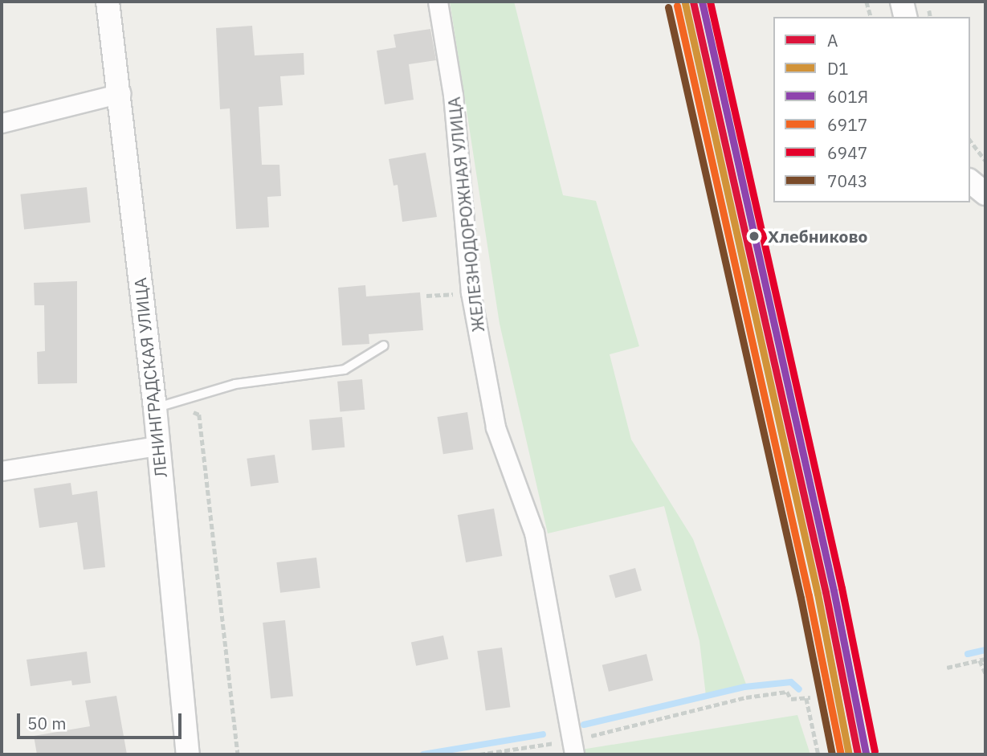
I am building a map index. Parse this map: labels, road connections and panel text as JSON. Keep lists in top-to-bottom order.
{
  "streets": {
    "street": ["ЖЕЛЕЗНОДОРОЖНАЯ УЛИЦА", "ЛЕНИНГРАДСКАЯ УЛИЦА"]
  },
  "places": ["Хлебниково"],
  "lines": [
    "transit line A",
    "transit line 601Я",
    "transit line 6947",
    "transit line D1",
    "transit line 6917",
    "transit line 7043"
  ],
  "legend": [
    "A",
    "D1",
    "601Я",
    "6917",
    "6947",
    "7043"
  ],
  "scale_bar": "50 m"
}
